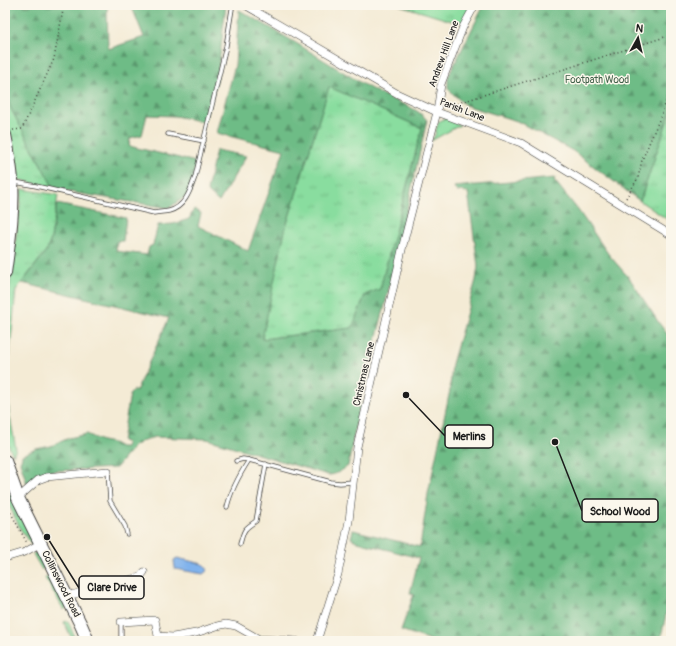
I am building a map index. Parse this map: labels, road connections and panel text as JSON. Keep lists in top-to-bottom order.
{
  "streets": {
    "main road": ["Collinswood Road"],
    "street": ["Andrew Hill Lane", "Parish Lane", "Christmas Lane"]
  },
  "crossings": [
    ["Andrew Hill Lane", "Parish Lane"],
    ["Andrew Hill Lane", "Christmas Lane"],
    ["Parish Lane", "Christmas Lane"]
  ],
  "parks": ["Footpath Wood"],
  "places": ["Merlins", "School Wood", "Clare Drive"],
  "north": "top"
}
